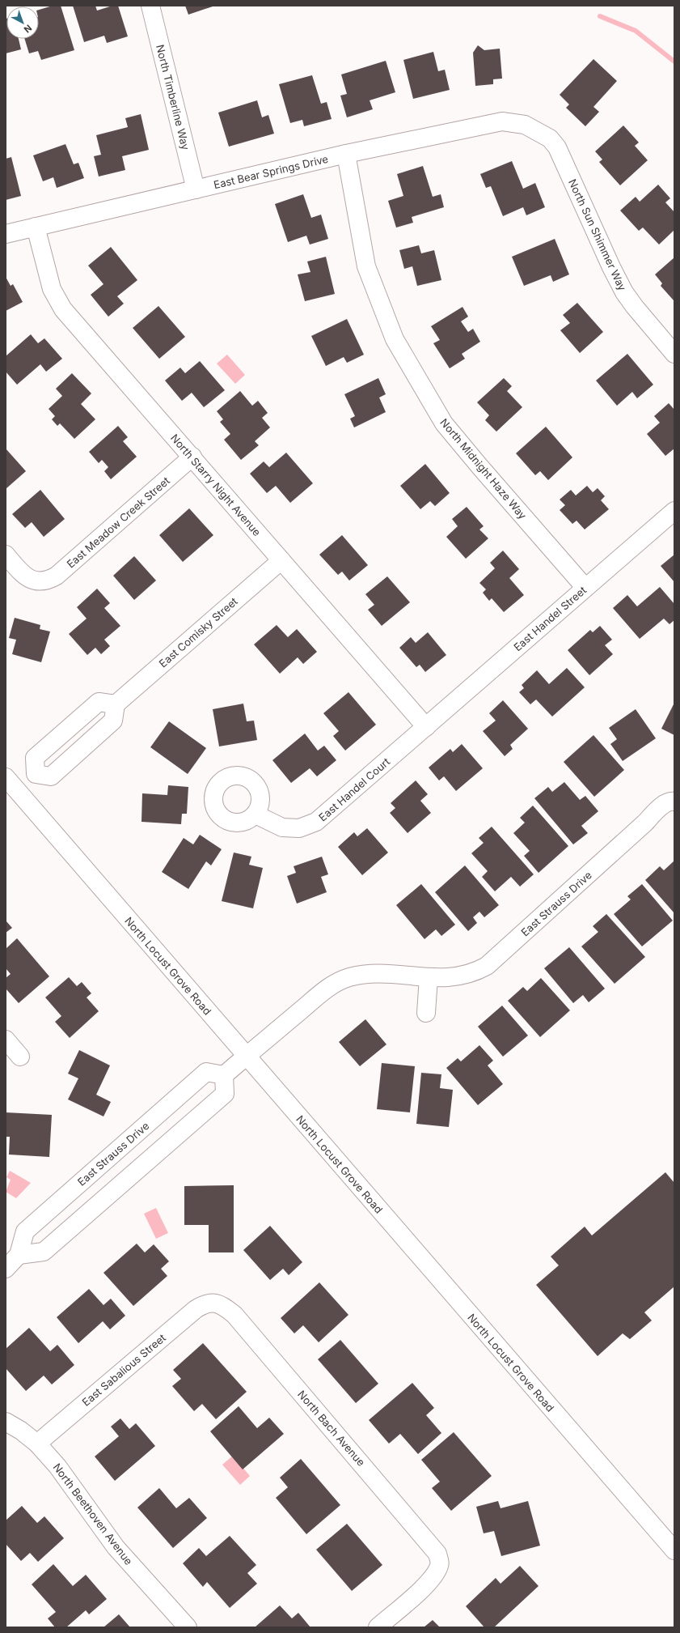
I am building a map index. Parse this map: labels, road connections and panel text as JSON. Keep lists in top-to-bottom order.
{
  "streets": {
    "street": [
      "North Timberline Way",
      "East Bear Springs Drive",
      "North Sun Shimmer Way",
      "North Midnight Haze Way",
      "North Starry Night Avenue",
      "East Meadow Creek Street",
      "East Handel Street",
      "East Comisky Street",
      "East Handel Court",
      "East Strauss Drive",
      "North Locust Grove Road",
      "East Sabalious Street",
      "North Bach Avenue",
      "North Beethoven Avenue"
    ]
  },
  "crossings": [
    ["North Timberline Way", "East Bear Springs Drive"],
    ["East Bear Springs Drive", "North Sun Shimmer Way"],
    ["East Bear Springs Drive", "North Midnight Haze Way"],
    ["East Bear Springs Drive", "North Starry Night Avenue"],
    ["North Midnight Haze Way", "East Handel Street"],
    ["North Starry Night Avenue", "East Meadow Creek Street"],
    ["North Starry Night Avenue", "East Handel Street"],
    ["North Starry Night Avenue", "East Comisky Street"],
    ["North Starry Night Avenue", "East Handel Court"],
    ["East Handel Street", "East Handel Court"],
    ["East Strauss Drive", "North Locust Grove Road"],
    ["East Sabalious Street", "North Bach Avenue"],
    ["East Sabalious Street", "North Beethoven Avenue"]
  ],
  "north": "bottom right"
}
